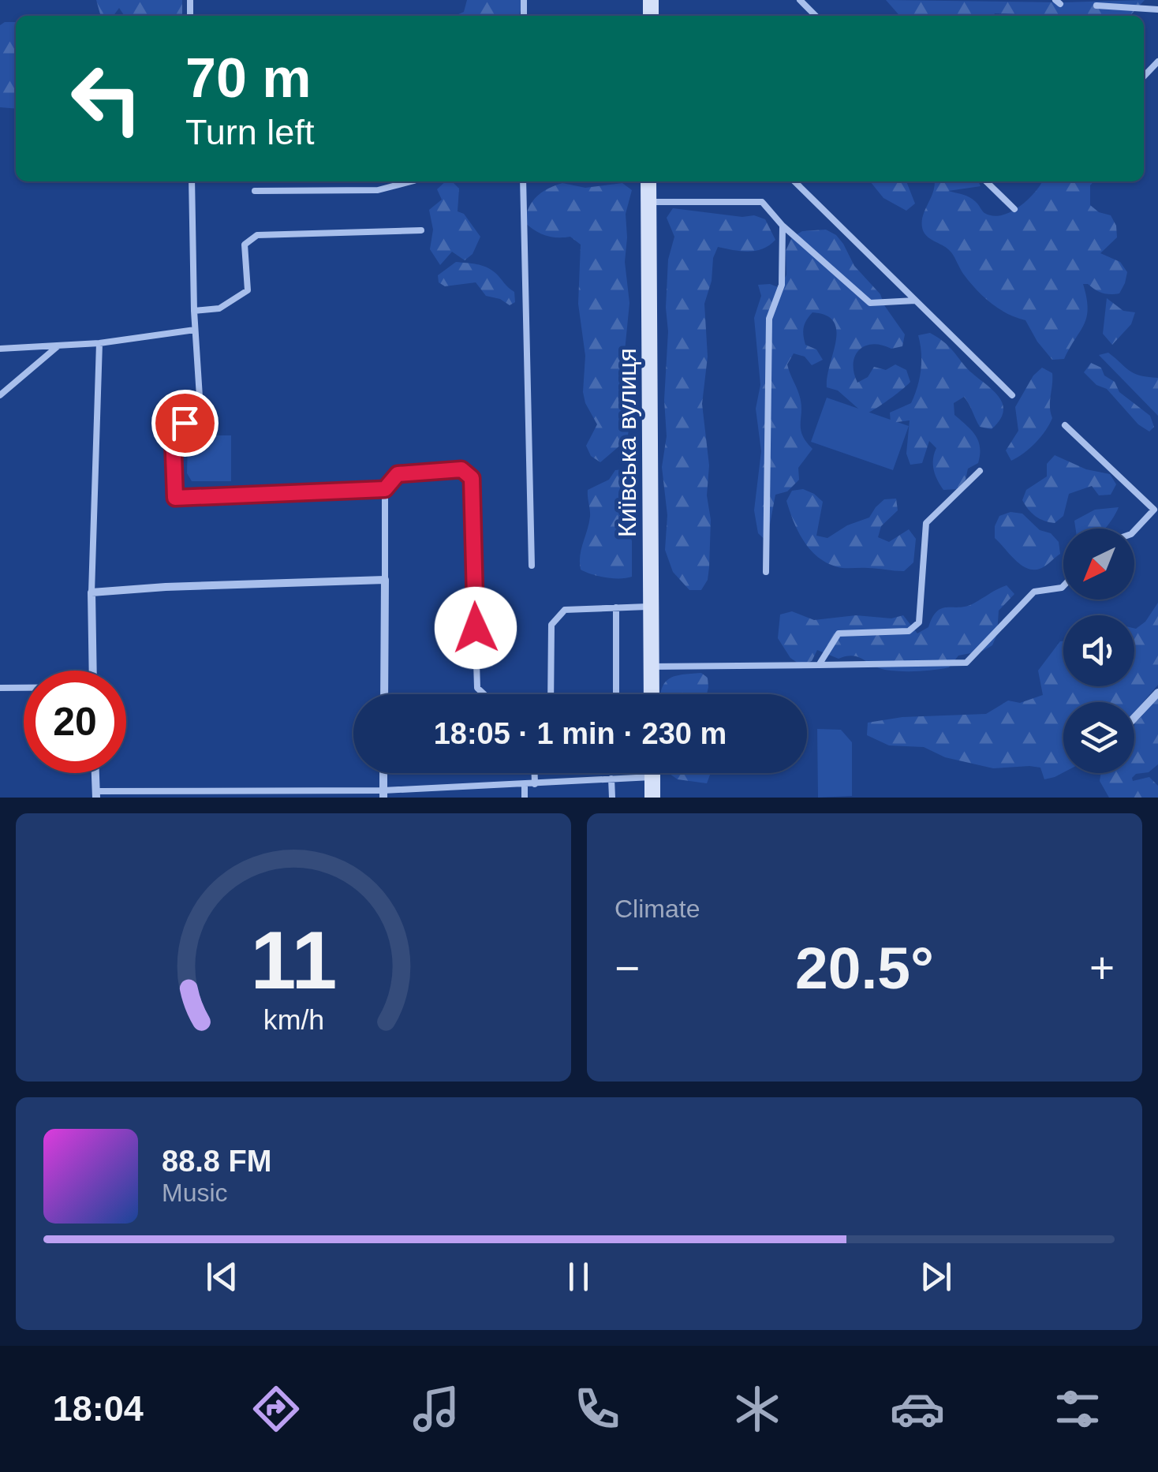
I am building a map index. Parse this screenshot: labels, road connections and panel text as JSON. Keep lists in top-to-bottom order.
{
  "streets": {
    "main road": ["Київська вулиця"]
  },
  "north": "bottom left",
  "page": {
    "turn": ["70 m", "Turn left"],
    "limit": "20",
    "trip": "18:05 · 1 min · 230 m",
    "tile": "Climate",
    "heat": ["−", "20.5°", "+"],
    "song": ["88.8 FM", "Music"],
    "tabs": "18:04",
    "gauge": ["11", "km/h"]
  }
}
